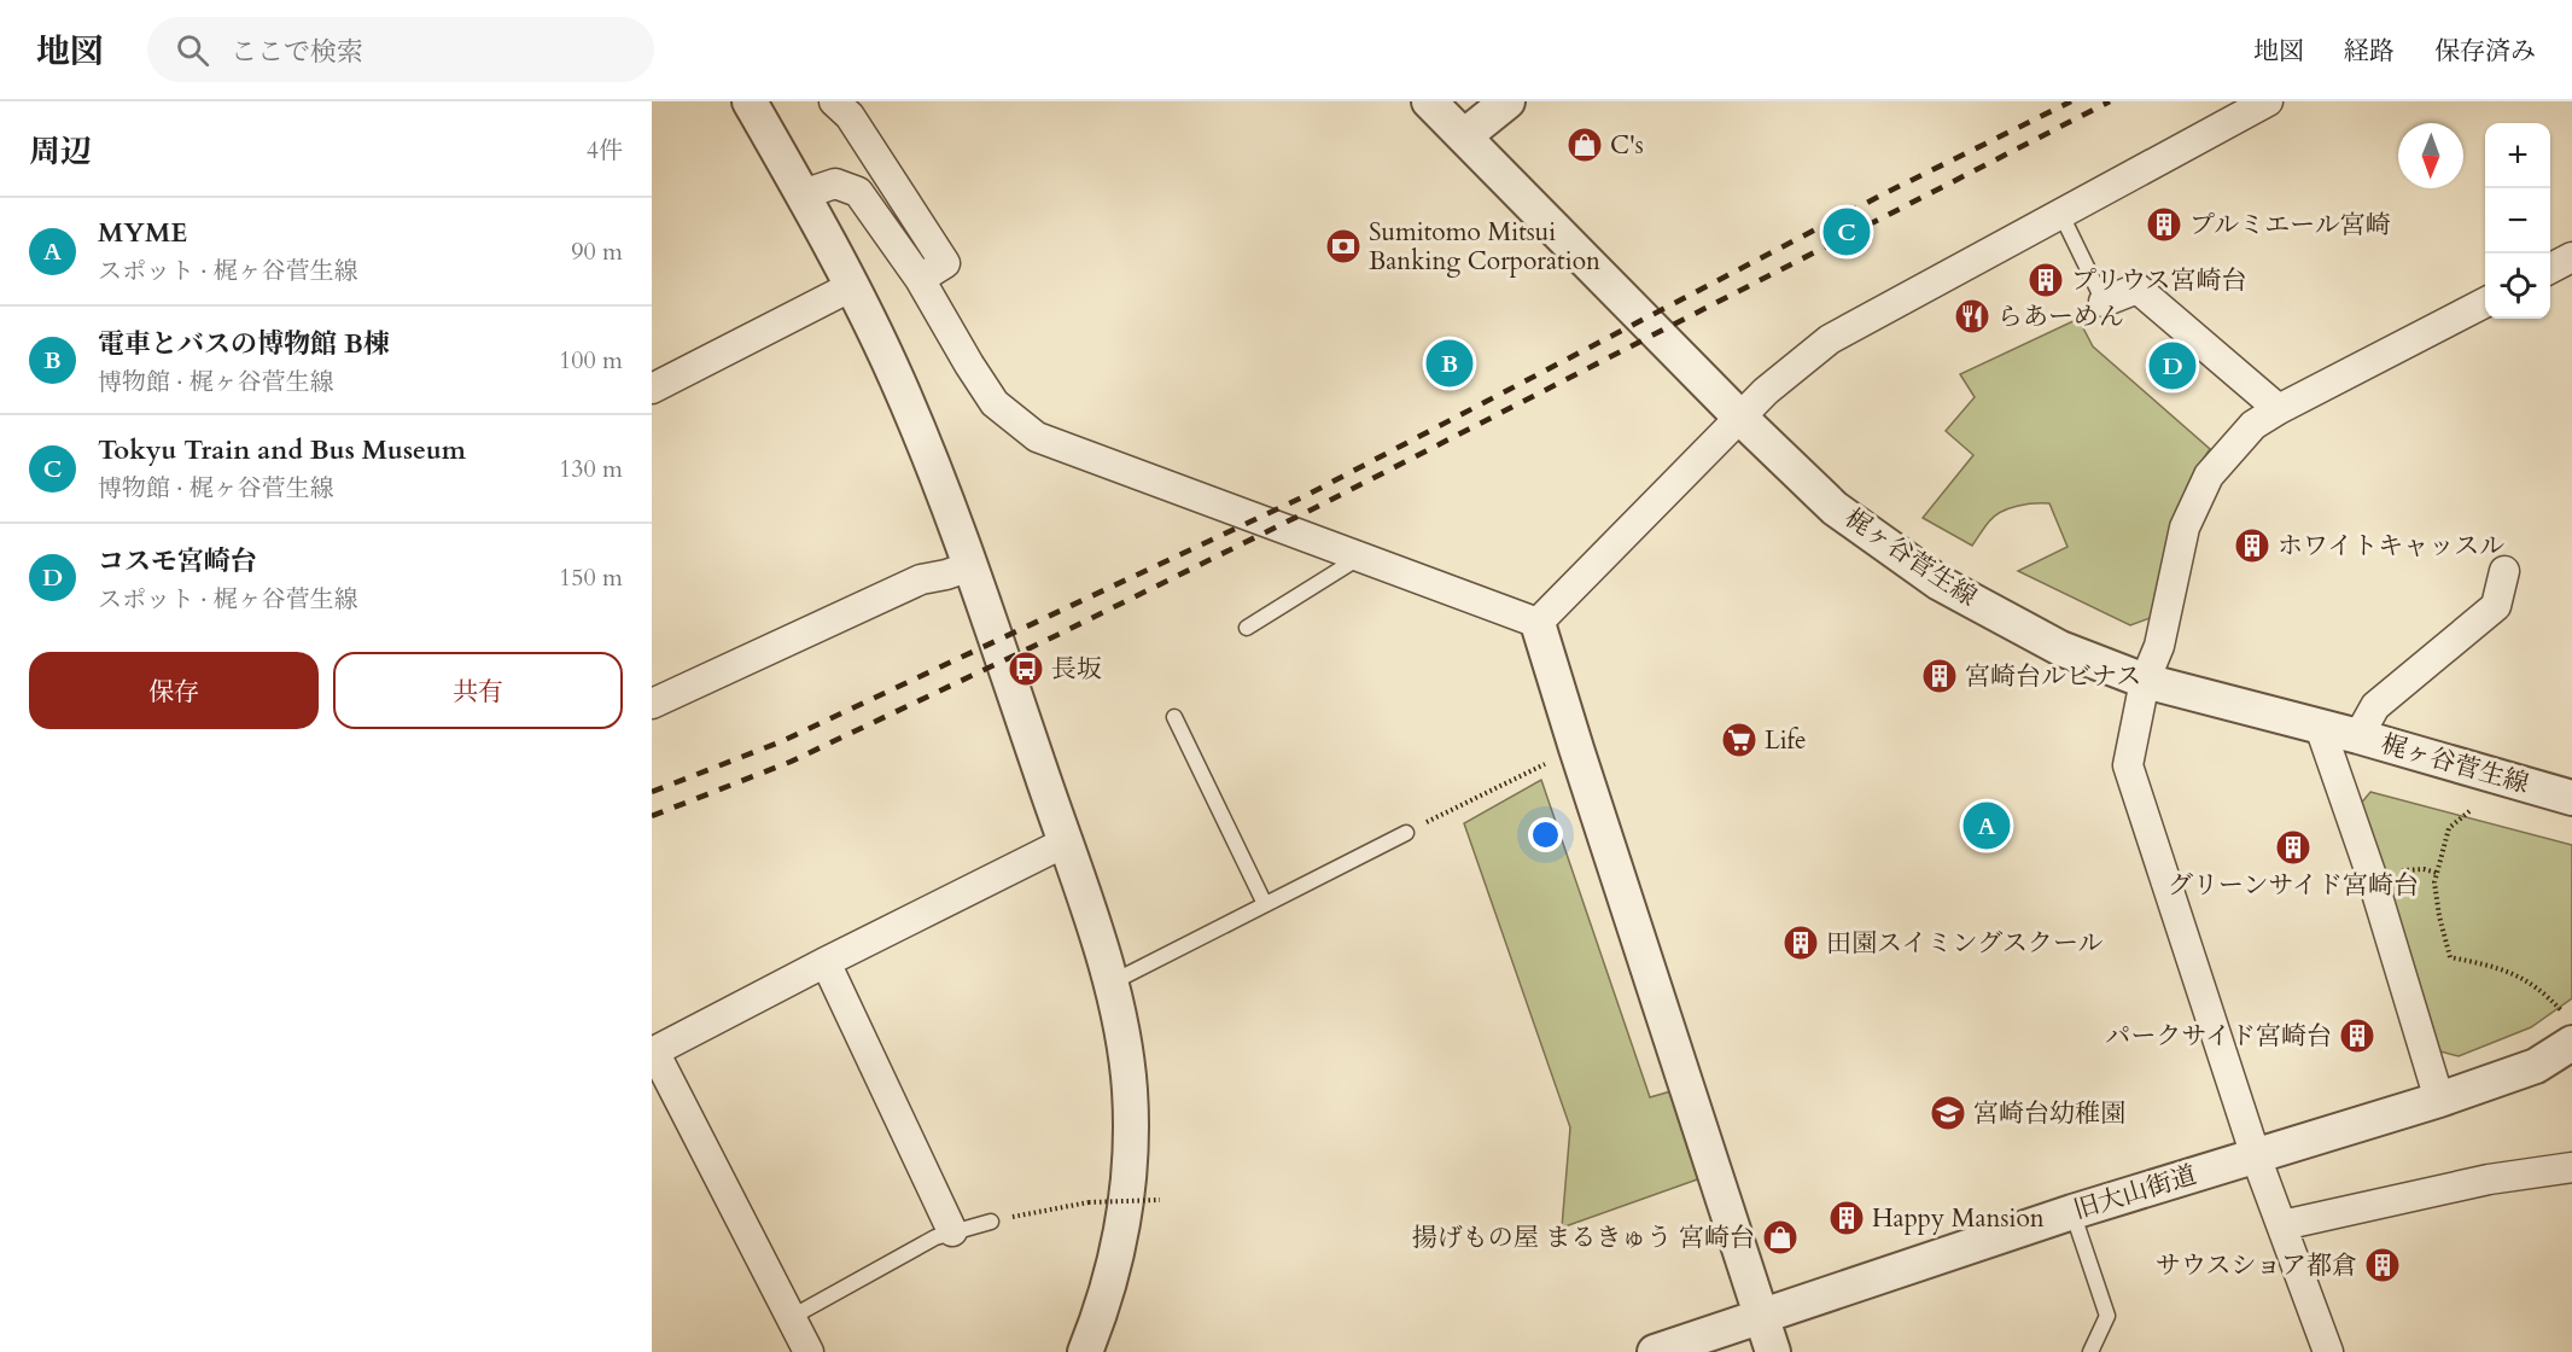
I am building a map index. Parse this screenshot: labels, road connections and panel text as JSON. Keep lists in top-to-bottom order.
{
  "streets": {
    "street": ["梶ヶ谷菅生線", "旧大山街道"]
  },
  "places": {
    "shop": ["C's", "揚げもの屋 まるきゅう 宮崎台"],
    "building": [
      "プルミエール宮崎",
      "プリウス宮崎台",
      "ホワイトキャッスル",
      "宮崎台ルビナス",
      "グリーンサイド宮崎台",
      "田園スイミングスクール",
      "パークサイド宮崎台",
      "Happy Mansion",
      "サウスショア都倉"
    ],
    "bank": ["Sumitomo Mitsui Banking Corporation"],
    "restaurant": ["らあーめん"],
    "bus stop": ["長坂"],
    "supermarket": ["Life"],
    "school or university": ["宮崎台幼稚園"]
  },
  "north": "bottom",
  "page": {
    "header": "地図",
    "search": "ここで検索",
    "nav": ["地図", "経路", "保存済み"],
    "heading": ["周辺", "4件"],
    "map_buttons": ["+", "−"],
    "list": [
      {
        "mark": "A",
        "name": "MYME",
        "note": "スポット · 梶ヶ谷菅生線",
        "value": "90 m"
      },
      {
        "mark": "B",
        "name": "電車とバスの博物館 B棟",
        "note": "博物館 · 梶ヶ谷菅生線",
        "value": "100 m"
      },
      {
        "mark": "C",
        "name": "Tokyu Train and Bus Museum",
        "note": "博物館 · 梶ヶ谷菅生線",
        "value": "130 m"
      },
      {
        "mark": "D",
        "name": "コスモ宮崎台",
        "note": "スポット · 梶ヶ谷菅生線",
        "value": "150 m"
      }
    ],
    "pins": [
      "C",
      "B",
      "D",
      "A"
    ],
    "buttons": ["保存", "共有"]
  }
}
